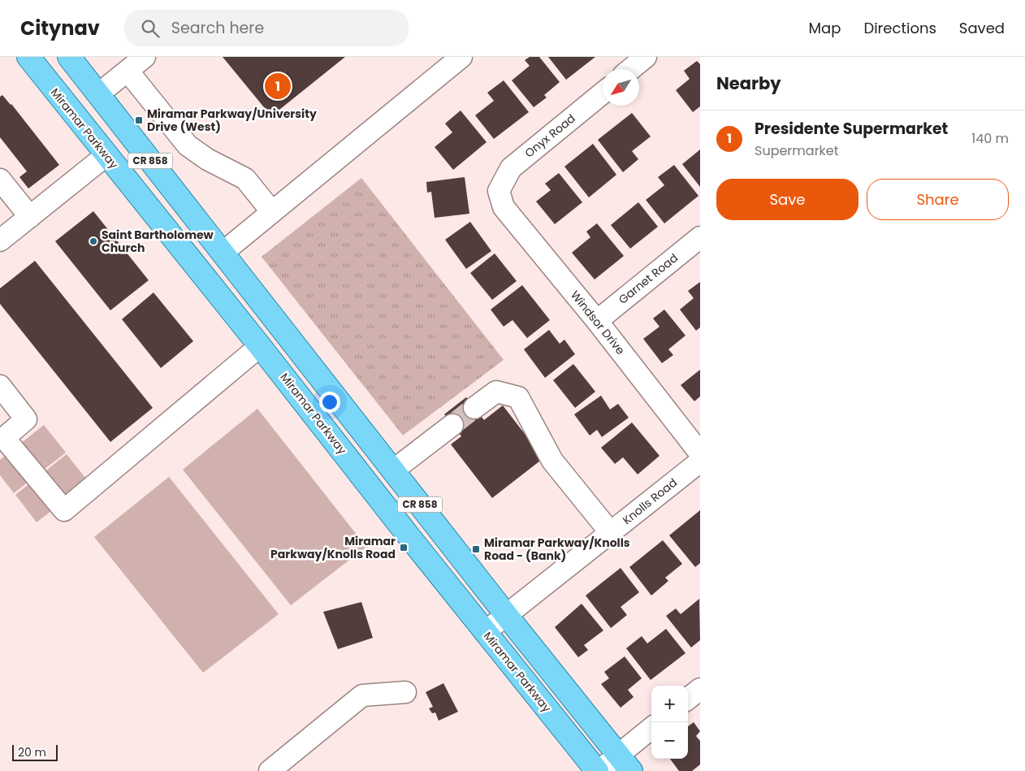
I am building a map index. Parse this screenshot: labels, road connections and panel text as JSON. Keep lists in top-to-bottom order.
{
  "streets": {
    "main road": ["Miramar Parkway", "CR 858"],
    "street": [
      "Onyx Road",
      "Garnet Road",
      "Windsor Drive",
      "Knolls Road"
    ]
  },
  "crossings": [
    ["Miramar Parkway", "Knolls Road"],
    ["Onyx Road", "Windsor Drive"],
    ["CR 858", "Knolls Road"],
    ["Garnet Road", "Windsor Drive"]
  ],
  "places": {
    "transit": ["Miramar Parkway/University Drive (West)", "Miramar Parkway/Knolls Road", "Miramar Parkway/Knolls Road - (Bank)"],
    "other": ["Saint Bartholomew Church"]
  },
  "scale_bar": "20 m",
  "north": "bottom left",
  "page": {
    "header": "Citynav",
    "search": "Search here",
    "nav": ["Map", "Directions", "Saved"],
    "heading": "Nearby",
    "pins": "1",
    "list": [
      {
        "mark": "1",
        "name": "Presidente Supermarket",
        "note": "Supermarket",
        "value": "140 m"
      }
    ],
    "buttons": ["Save", "Share"],
    "map_buttons": ["+", "−"],
    "scale": "20 m"
  }
}
